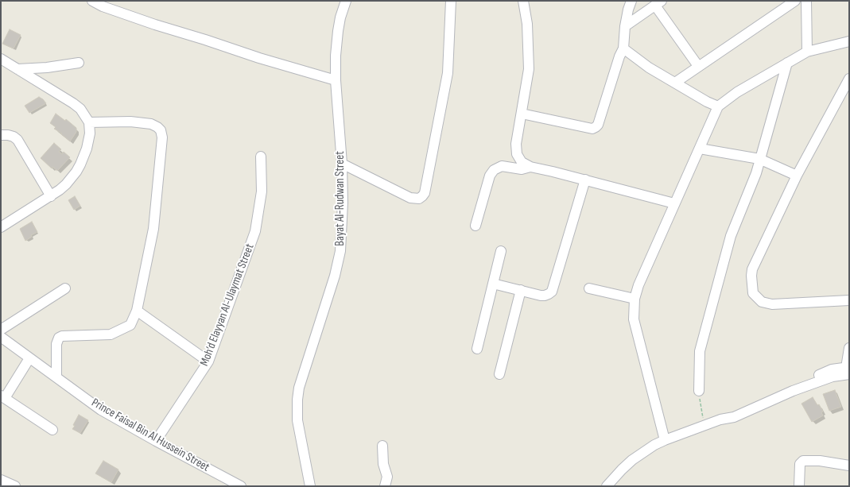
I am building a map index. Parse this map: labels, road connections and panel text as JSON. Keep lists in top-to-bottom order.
{
  "streets": {
    "street": ["Bayat Al-Rudwan Street", "Moh’d Elayyan Al-Ulaymat Street", "Prince Faisal Bin Al Hussein Street"]
  },
  "crossings": [
    ["Moh’d Elayyan Al-Ulaymat Street", "Prince Faisal Bin Al Hussein Street"]
  ]
}
